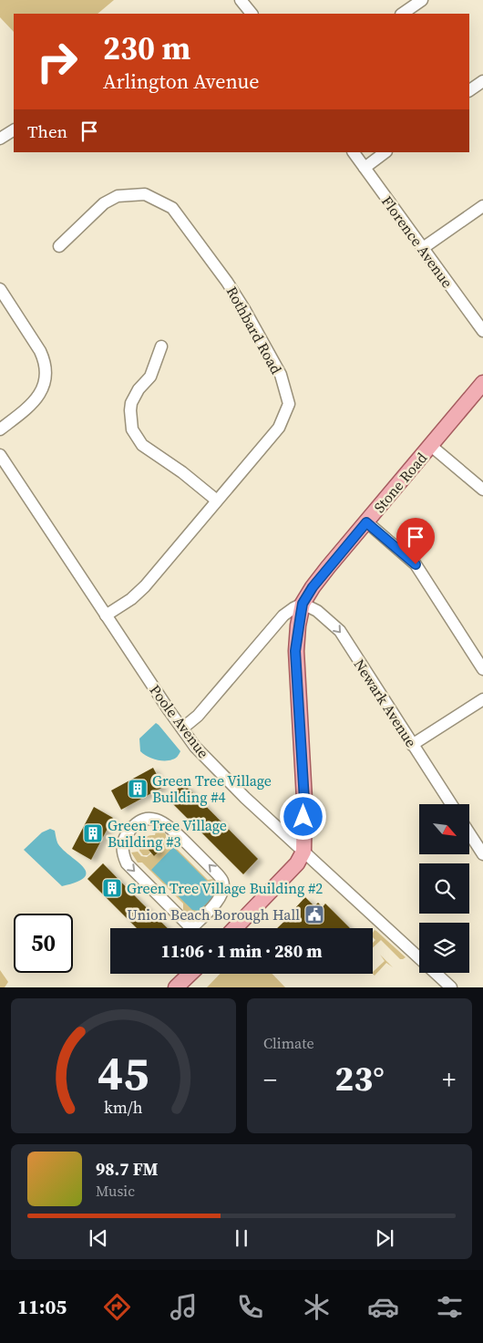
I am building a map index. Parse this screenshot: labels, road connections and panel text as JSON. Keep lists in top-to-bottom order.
{
  "streets": {
    "main road": ["Stone Road"],
    "street": [
      "Florence Avenue",
      "Rothbard Road",
      "Newark Avenue",
      "Poole Avenue"
    ]
  },
  "crossings": [
    ["Rothbard Road", "Poole Avenue"],
    ["Stone Road", "Newark Avenue"],
    ["Stone Road", "Poole Avenue"]
  ],
  "places": {
    "building": ["Green Tree Village Building #4", "Green Tree Village Building #3", "Green Tree Village Building #2"],
    "public building": ["Union Beach Borough Hall"]
  },
  "north": "bottom right",
  "page": {
    "turn": ["230 m", "Arlington Avenue"],
    "then": "Then",
    "limit": "50",
    "trip": "11:06 · 1 min · 280 m",
    "tile": "Climate",
    "heat": ["−", "23°", "+"],
    "song": ["98.7 FM", "Music"],
    "tabs": "11:05",
    "gauge": ["45", "km/h"]
  }
}
